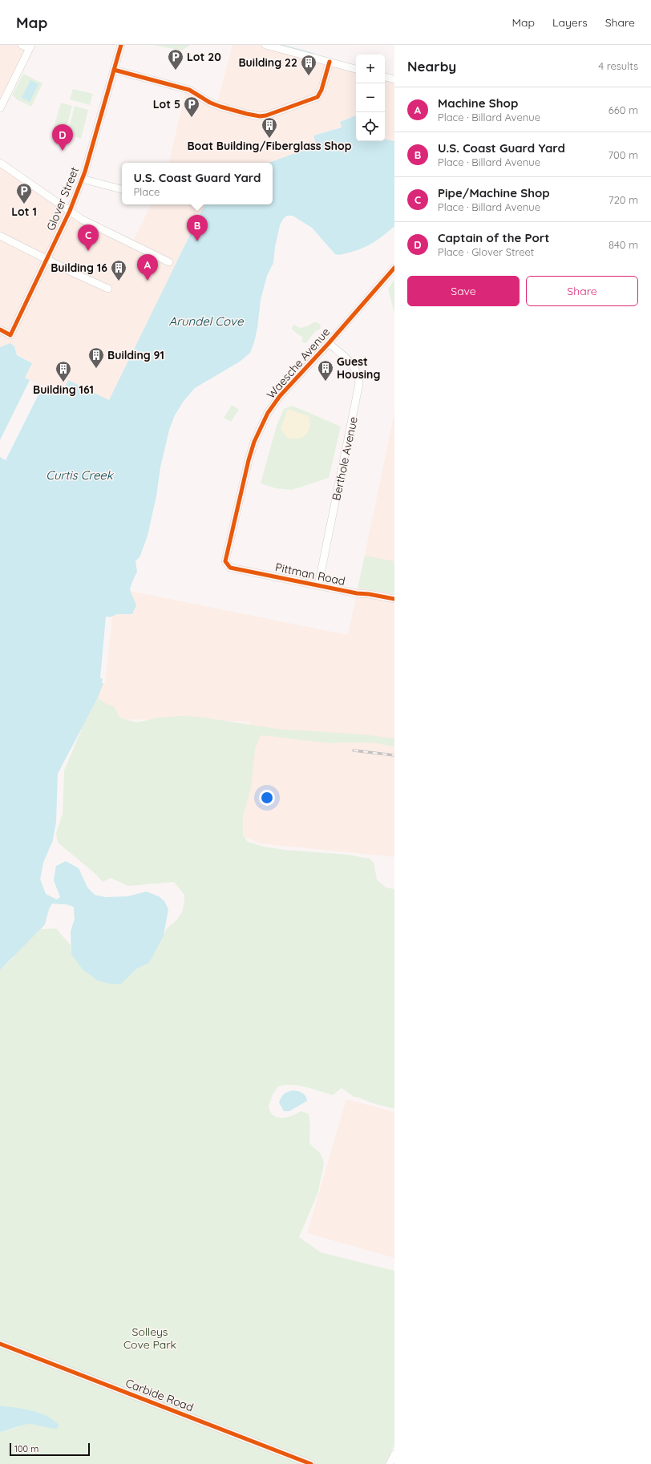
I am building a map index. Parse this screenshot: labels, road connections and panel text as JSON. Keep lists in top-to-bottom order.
{
  "streets": {
    "street": [
      "Glover Street",
      "Waesche Avenue",
      "Berthole Avenue",
      "Pittman Road",
      "Carbide Road"
    ]
  },
  "crossings": [
    ["Waesche Avenue", "Berthole Avenue"],
    ["Waesche Avenue", "Pittman Road"],
    ["Berthole Avenue", "Pittman Road"]
  ],
  "water": ["Arundel Cove", "Curtis Creek"],
  "parks": ["Solleys Cove Park"],
  "places": {
    "parking": ["Lot 20", "Lot 5", "Lot 1"],
    "building": [
      "Building 22",
      "Boat Building/Fiberglass Shop",
      "Building 16",
      "Building 91",
      "Guest Housing",
      "Building 161"
    ]
  },
  "scale_bar": "100 m",
  "page": {
    "header": "Map",
    "nav": ["Map", "Layers", "Share"],
    "heading": ["Nearby", "4 results"],
    "map_buttons": ["+", "−"],
    "list": [
      {
        "mark": "A",
        "name": "Machine Shop",
        "note": "Place · Billard Avenue",
        "value": "660 m"
      },
      {
        "mark": "B",
        "name": "U.S. Coast Guard Yard",
        "note": "Place · Billard Avenue",
        "value": "700 m"
      },
      {
        "mark": "C",
        "name": "Pipe/Machine Shop",
        "note": "Place · Billard Avenue",
        "value": "720 m"
      },
      {
        "mark": "D",
        "name": "Captain of the Port",
        "note": "Place · Glover Street",
        "value": "840 m"
      }
    ],
    "pins": [
      "D",
      "B",
      "C",
      "A"
    ],
    "popup": ["U.S. Coast Guard Yard", "Place"],
    "buttons": ["Save", "Share"],
    "scale": "100 m"
  }
}
